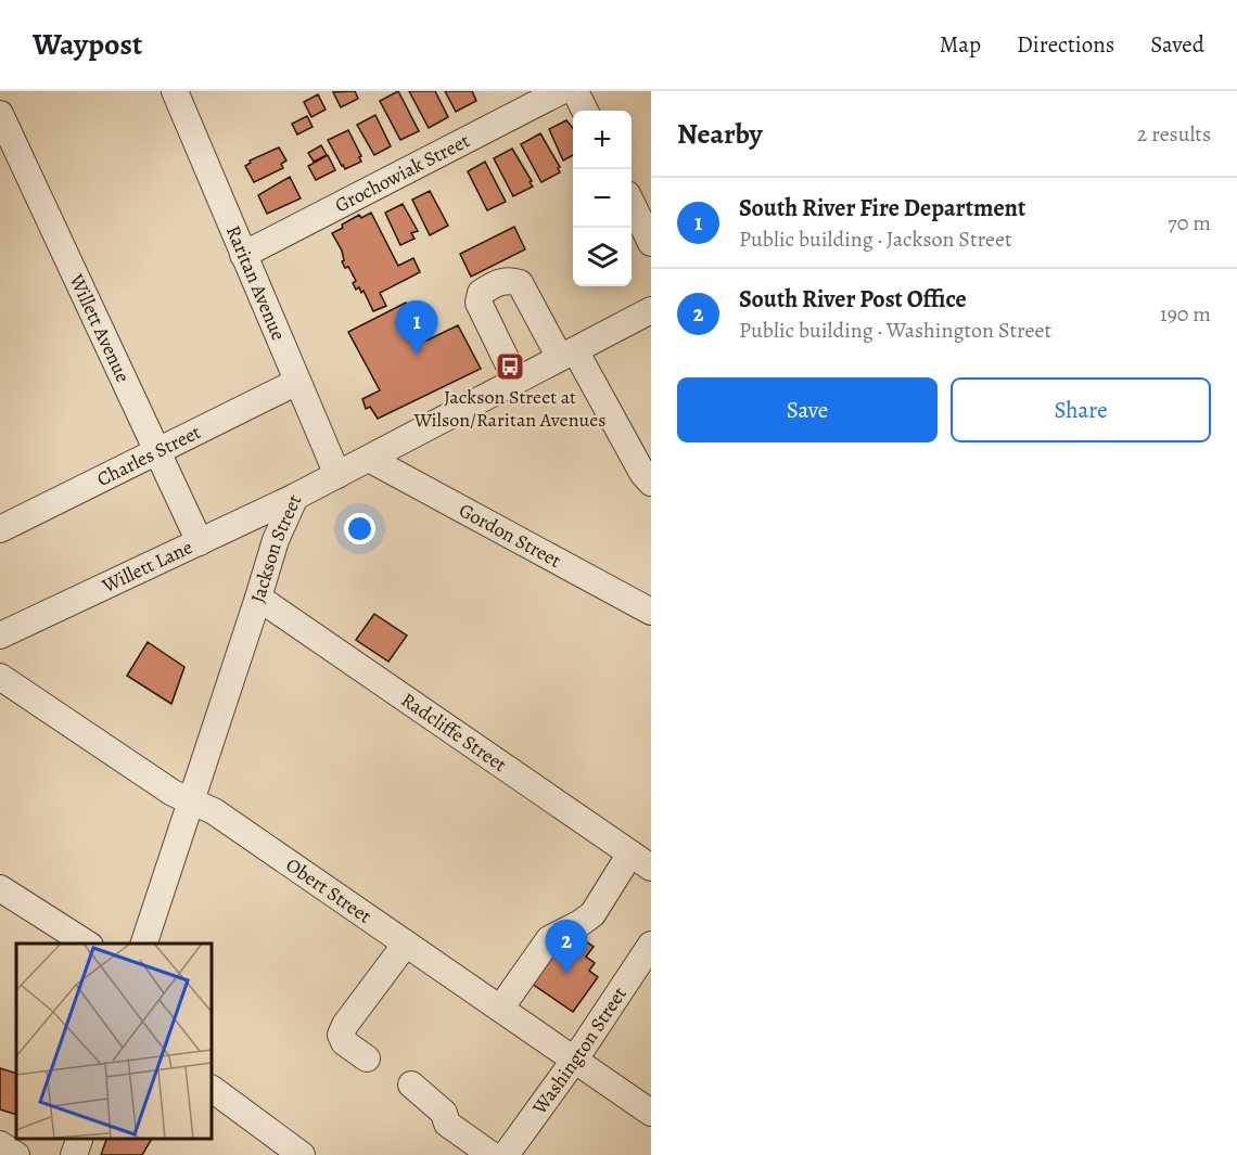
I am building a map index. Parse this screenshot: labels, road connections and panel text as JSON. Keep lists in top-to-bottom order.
{
  "streets": {
    "street": [
      "Grochowiak Street",
      "Raritan Avenue",
      "Willett Avenue",
      "Charles Street",
      "Gordon Street",
      "Jackson Street",
      "Willett Lane",
      "Radcliffe Street",
      "Obert Street",
      "Washington Street"
    ]
  },
  "crossings": [
    ["Grochowiak Street", "Raritan Avenue"],
    ["Raritan Avenue", "Charles Street"],
    ["Raritan Avenue", "Jackson Street"],
    ["Willett Avenue", "Charles Street"],
    ["Willett Avenue", "Willett Lane"],
    ["Gordon Street", "Jackson Street"],
    ["Jackson Street", "Willett Lane"],
    ["Jackson Street", "Radcliffe Street"],
    ["Jackson Street", "Obert Street"],
    ["Obert Street", "Washington Street"]
  ],
  "places": {
    "bus stop": ["Jackson Street at Wilson/Raritan Avenues"]
  },
  "page": {
    "header": "Waypost",
    "nav": ["Map", "Directions", "Saved"],
    "heading": ["Nearby", "2 results"],
    "map_buttons": ["+", "−"],
    "list": [
      {
        "mark": "1",
        "name": "South River Fire Department",
        "note": "Public building · Jackson Street",
        "value": "70 m"
      },
      {
        "mark": "2",
        "name": "South River Post Office",
        "note": "Public building · Washington Street",
        "value": "190 m"
      }
    ],
    "pins": ["1", "2"],
    "buttons": ["Save", "Share"]
  }
}
